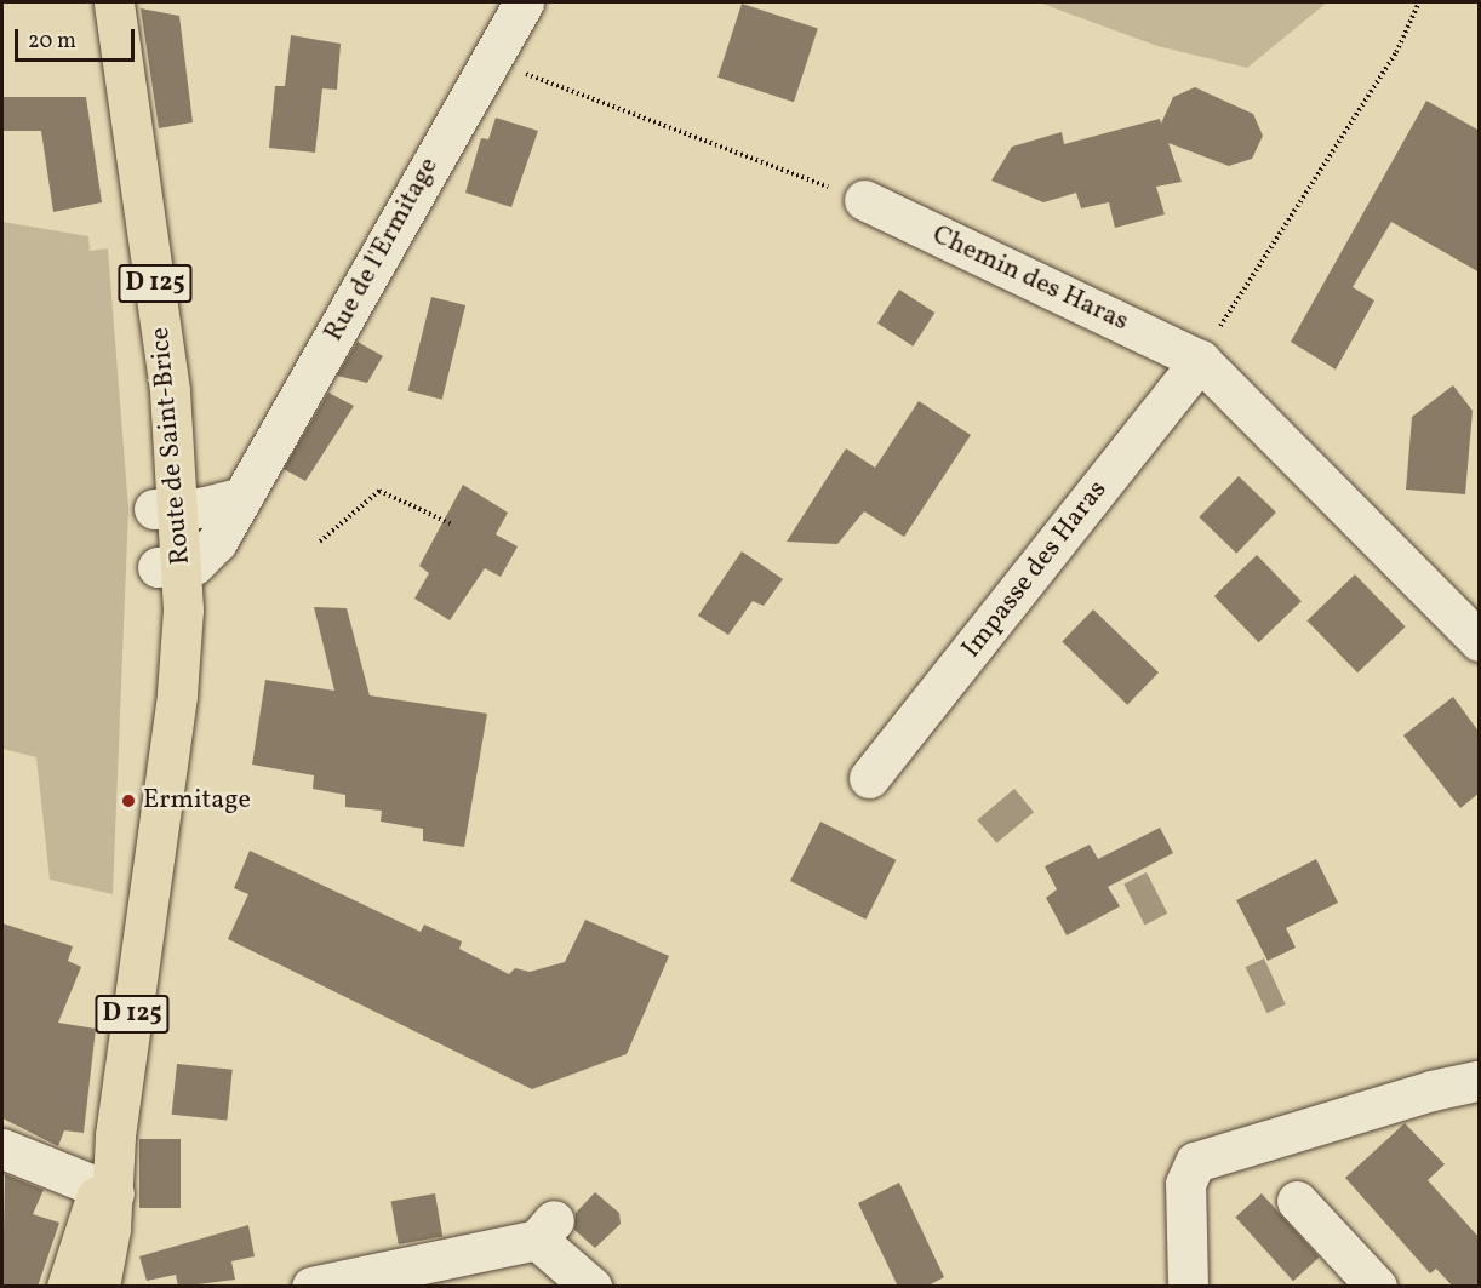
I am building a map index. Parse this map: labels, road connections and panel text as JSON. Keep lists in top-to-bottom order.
{
  "streets": {
    "main road": ["D 125", "Route de Saint-Brice"],
    "street": ["Rue de l'Ermitage", "Chemin des Haras", "Impasse des Haras"]
  },
  "crossings": [
    ["Rue de l'Ermitage", "Route de Saint-Brice"],
    ["Chemin des Haras", "Impasse des Haras"]
  ],
  "places": ["Ermitage"],
  "scale_bar": "20 m"
}
